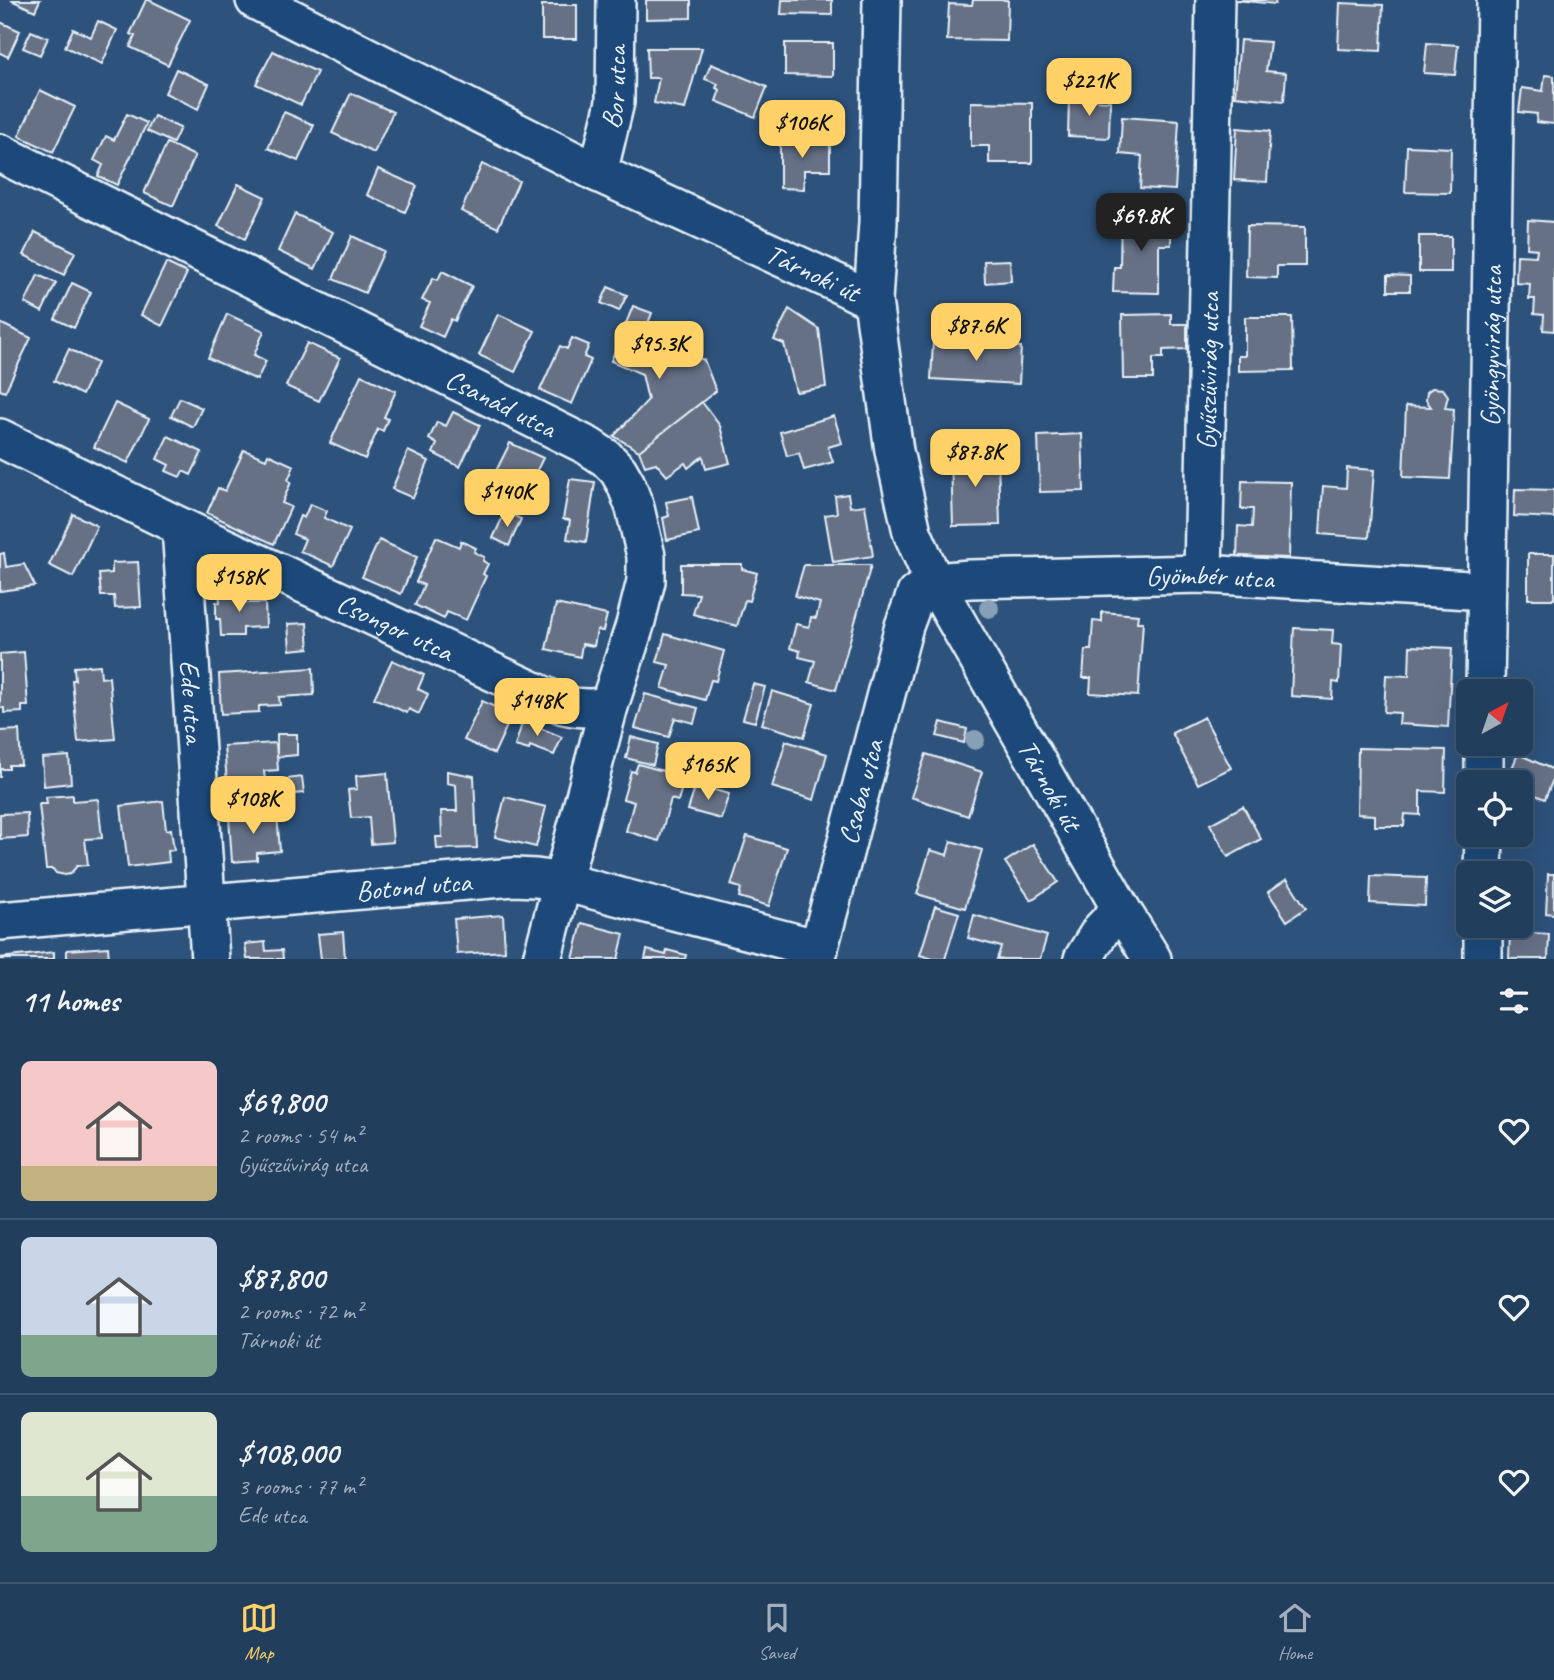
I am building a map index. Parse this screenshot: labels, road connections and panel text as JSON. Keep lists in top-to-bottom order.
{
  "streets": {
    "street": [
      "Bor utca",
      "Tárnoki út",
      "Gyöngyvirág utca",
      "Gyűszűvirág utca",
      "Csanád utca",
      "Gyömbér utca",
      "Csongor utca",
      "Ede utca",
      "Csaba utca",
      "Botond utca"
    ]
  },
  "crossings": [
    ["Bor utca", "Tárnoki út"],
    ["Tárnoki út", "Gyömbér utca"],
    ["Tárnoki út", "Csaba utca"],
    ["Gyöngyvirág utca", "Gyömbér utca"],
    ["Gyűszűvirág utca", "Gyömbér utca"],
    ["Csanád utca", "Csongor utca"],
    ["Csanád utca", "Botond utca"],
    ["Gyömbér utca", "Csaba utca"],
    ["Csongor utca", "Ede utca"],
    ["Ede utca", "Botond utca"],
    ["Csaba utca", "Botond utca"]
  ],
  "north": "top right",
  "page": {
    "price": [
      "$221K",
      "$106K",
      "$69.8K",
      "$87.6K",
      "$95.3K",
      "$87.8K",
      "$140K",
      "$158K",
      "$148K",
      "$165K",
      "$108K"
    ],
    "heading": "11 homes",
    "list": [
      {
        "name": "$69,800",
        "note": "2 rooms · 54 m² · Gyűszűvirág utca"
      },
      {
        "name": "$87,800",
        "note": "2 rooms · 72 m² · Tárnoki út"
      },
      {
        "name": "$108,000",
        "note": "3 rooms · 77 m² · Ede utca"
      }
    ],
    "tabs": ["Map", "Saved", "Home"]
  }
}
